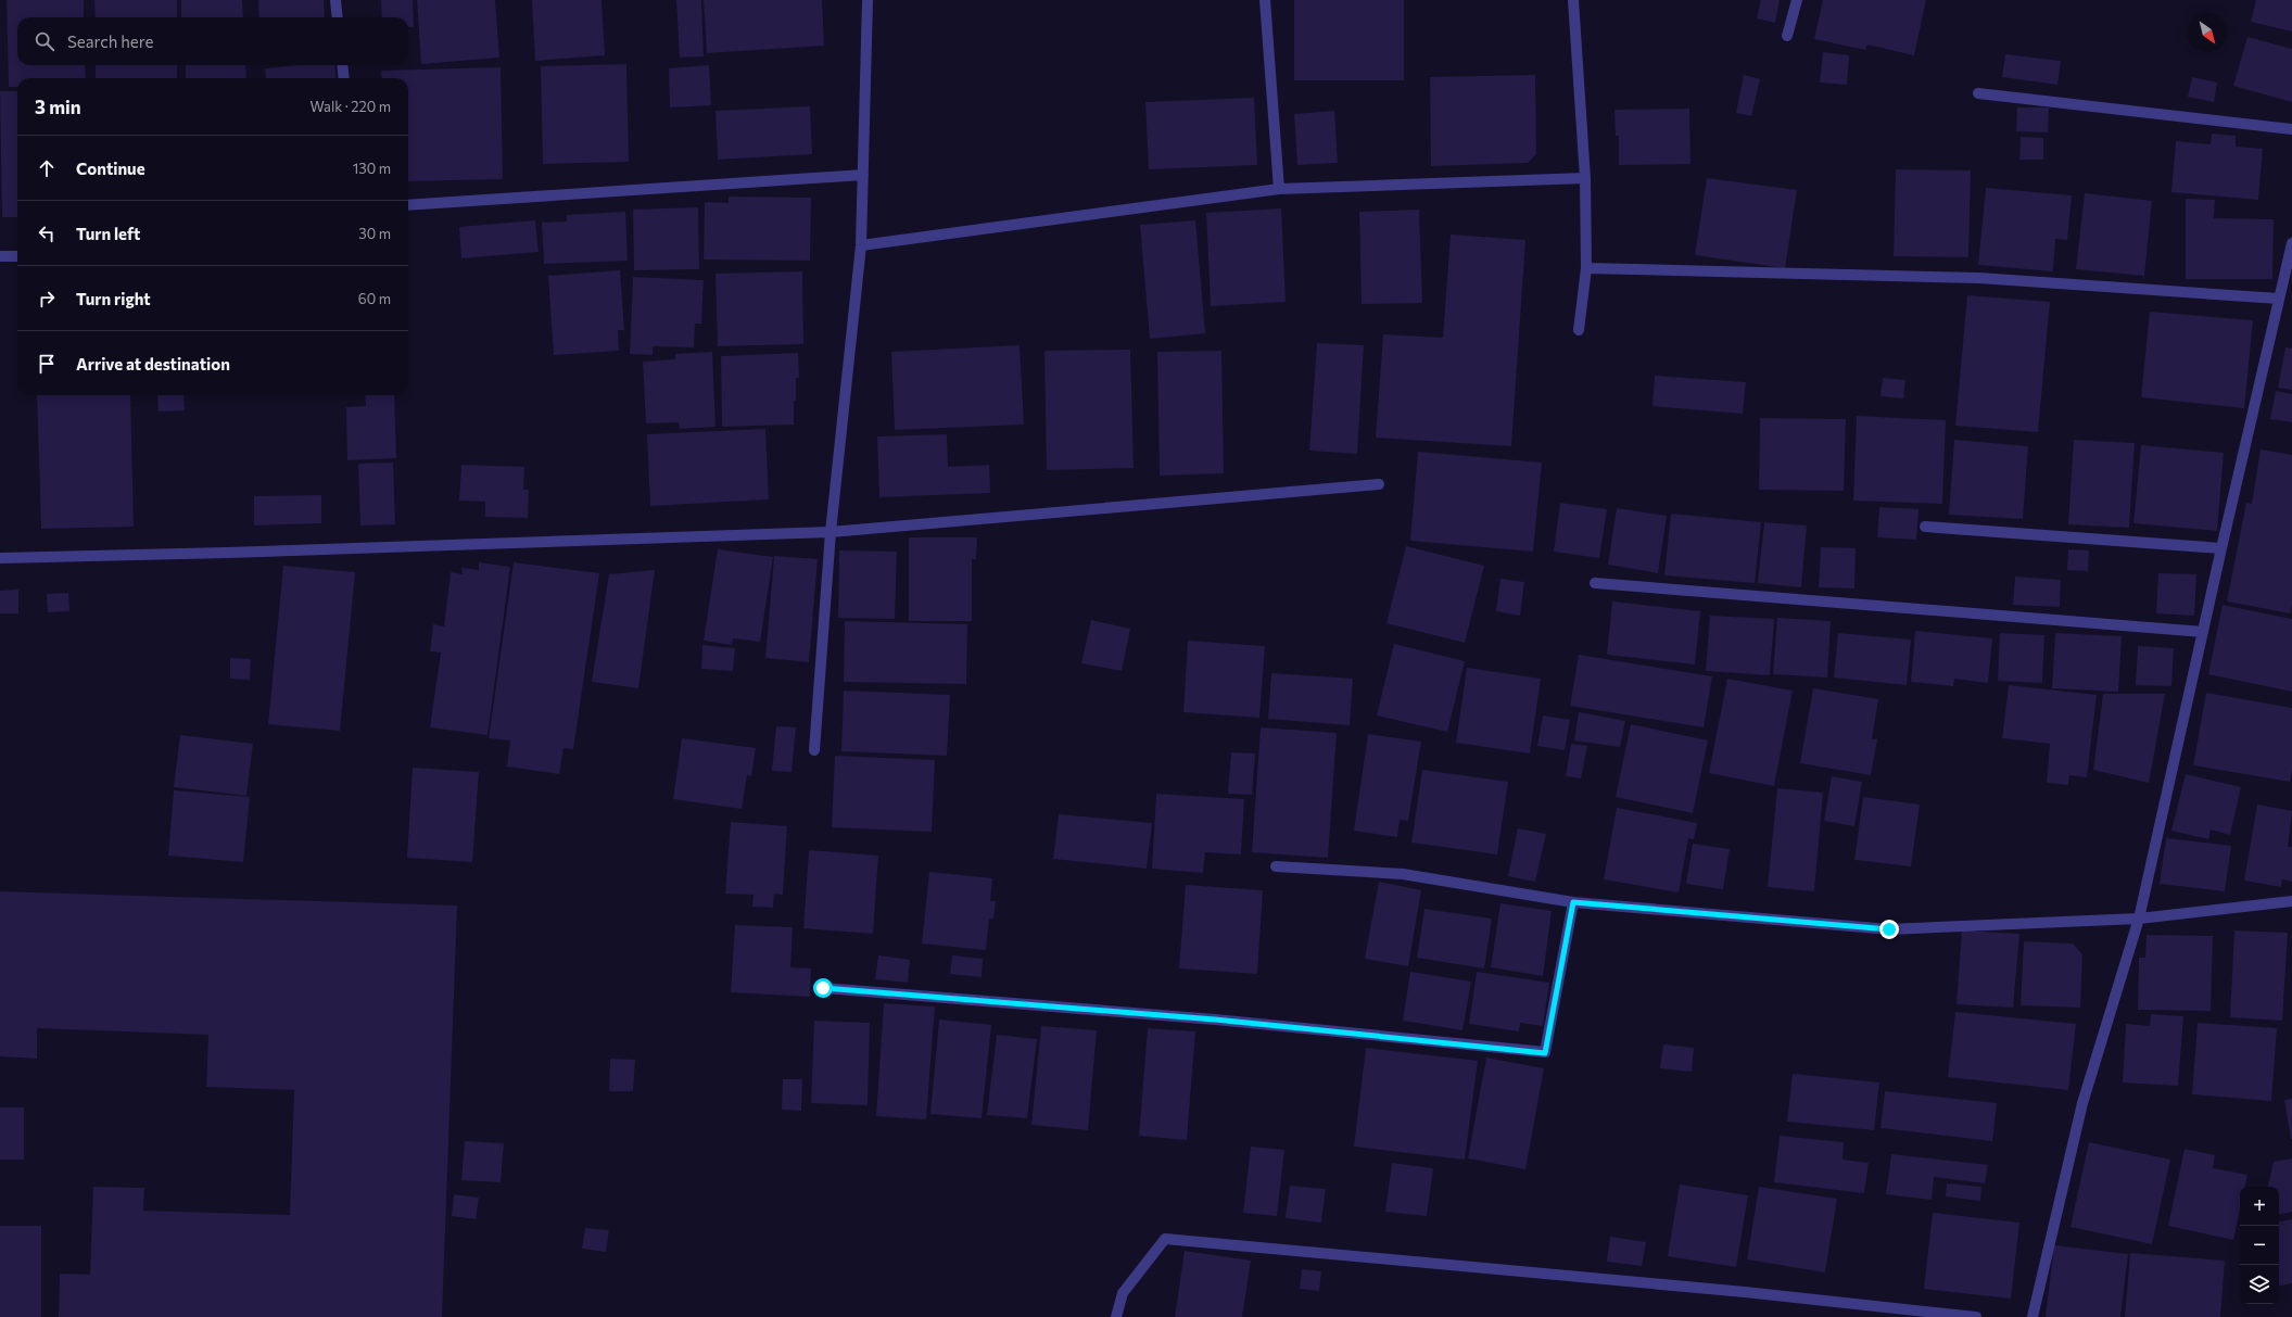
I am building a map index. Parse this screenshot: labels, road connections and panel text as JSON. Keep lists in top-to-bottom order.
{
  "north": "bottom right",
  "page": {
    "search": "Search here",
    "heading": ["3 min", "Walk · 220 m"],
    "list": [
      ["Continue", "130 m"],
      ["Turn left", "30 m"],
      ["Turn right", "60 m"],
      "Arrive at destination"
    ],
    "map_buttons": ["+", "−"]
  }
}
